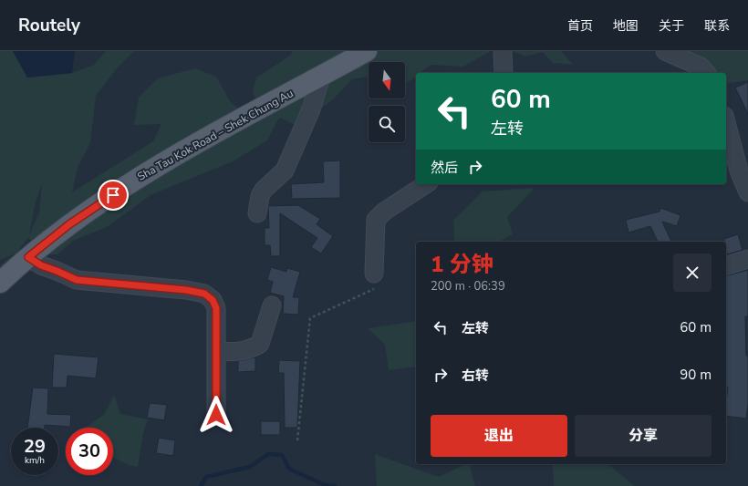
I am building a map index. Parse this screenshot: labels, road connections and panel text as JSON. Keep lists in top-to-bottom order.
{
  "streets": {
    "main road": ["Sha Tau Kok Road – Shek Chung Au"]
  },
  "north": "bottom",
  "page": {
    "header": "Routely",
    "nav": [
      "首页",
      "地图",
      "关于",
      "联系"
    ],
    "turn": ["60 m", "左转"],
    "then": "然后",
    "heading": ["1 分钟", "200 m · 06:39"],
    "list": [
      {
        "name": "左转",
        "value": "60 m"
      },
      {
        "name": "右转",
        "value": "90 m"
      }
    ],
    "buttons": ["退出", "分享"],
    "speed": "29 km/h",
    "limit": "30"
  }
}
